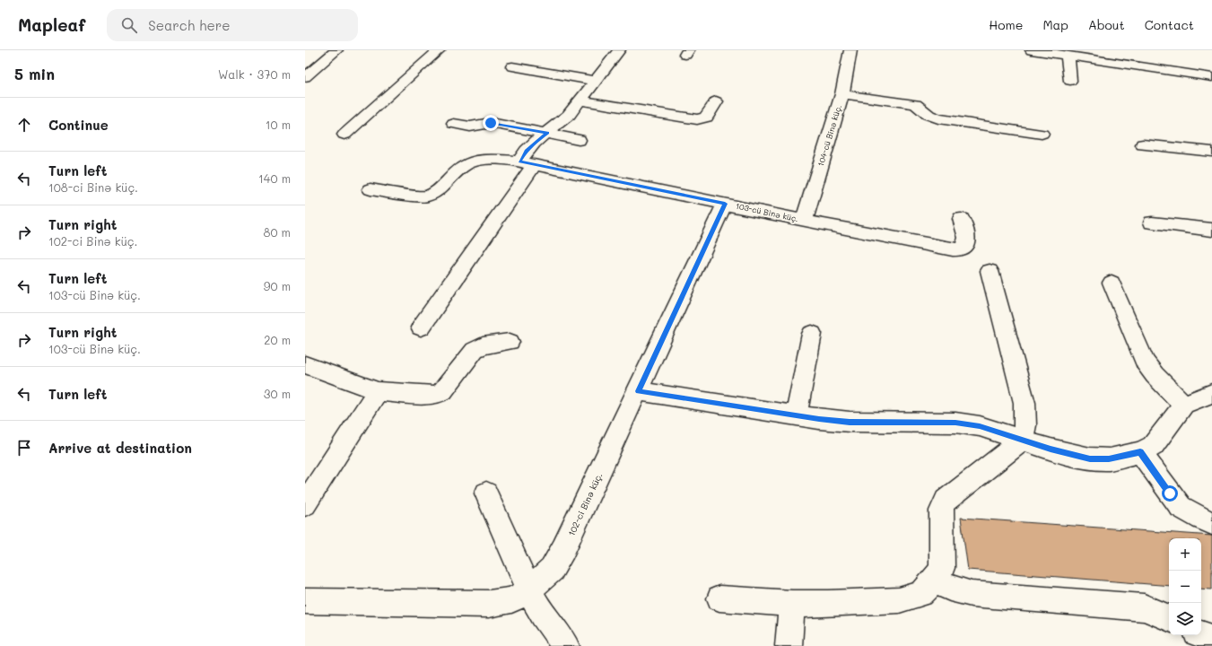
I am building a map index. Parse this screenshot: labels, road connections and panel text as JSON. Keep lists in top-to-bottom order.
{
  "streets": {
    "street": ["104-cü Binə küç.", "103-cü Binə küç.", "102-ci Binə küç."]
  },
  "crossings": [
    ["104-cü Binə küç.", "103-cü Binə küç."],
    ["103-cü Binə küç.", "102-ci Binə küç."]
  ],
  "page": {
    "header": "Mapleaf",
    "search": "Search here",
    "nav": [
      "Home",
      "Map",
      "About",
      "Contact"
    ],
    "heading": ["5 min", "Walk · 370 m"],
    "list": [
      ["Continue", "10 m"],
      ["Turn left", "108-ci Binə küç.", "140 m"],
      ["Turn right", "102-ci Binə küç.", "80 m"],
      ["Turn left", "103-cü Binə küç.", "90 m"],
      ["Turn right", "103-cü Binə küç.", "20 m"],
      ["Turn left", "30 m"],
      "Arrive at destination"
    ],
    "map_buttons": ["+", "−"]
  }
}
